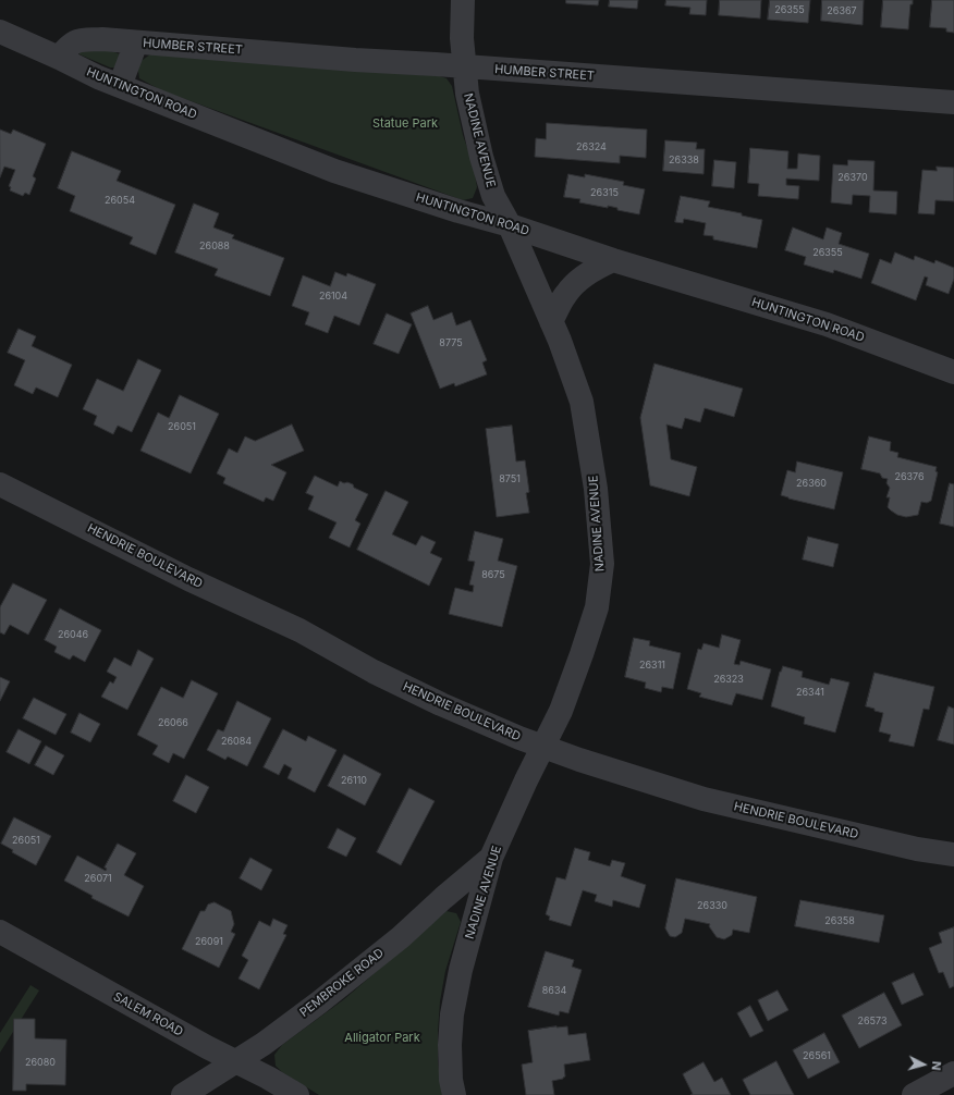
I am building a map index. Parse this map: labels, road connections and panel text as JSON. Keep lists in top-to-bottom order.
{
  "streets": {
    "street": [
      "HUMBER STREET",
      "HUNTINGTON ROAD",
      "NADINE AVENUE",
      "HENDRIE BOULEVARD",
      "PEMBROKE ROAD",
      "SALEM ROAD"
    ]
  },
  "crossings": [
    ["HUMBER STREET", "HUNTINGTON ROAD"],
    ["HUMBER STREET", "NADINE AVENUE"],
    ["HUNTINGTON ROAD", "NADINE AVENUE"],
    ["NADINE AVENUE", "HENDRIE BOULEVARD"],
    ["NADINE AVENUE", "PEMBROKE ROAD"],
    ["PEMBROKE ROAD", "SALEM ROAD"]
  ],
  "parks": ["Statue Park", "Alligator Park"],
  "house_numbers": [
    "26355",
    "26367",
    "26324",
    "26338",
    "26370",
    "26315",
    "26054",
    "26088",
    "26355",
    "26104",
    "8775",
    "26051",
    "26376",
    "8751",
    "26360",
    "8675",
    "26046",
    "26311",
    "26323",
    "26341",
    "26066",
    "26084",
    "26110",
    "26051",
    "26071",
    "26330",
    "26358",
    "26091",
    "8634",
    "26573",
    "26561",
    "26080"
  ],
  "north": "right"
}
